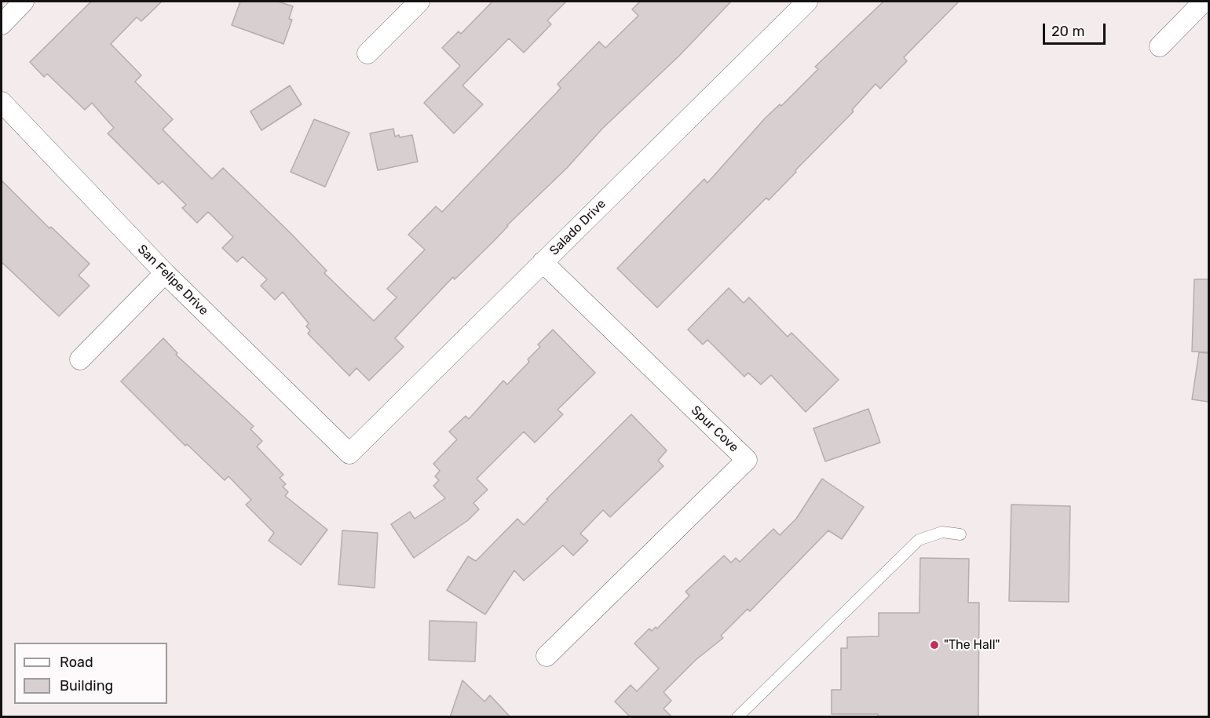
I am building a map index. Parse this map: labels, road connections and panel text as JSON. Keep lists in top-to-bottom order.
{
  "streets": {
    "street": ["Salado Drive", "San Felipe Drive", "Spur Cove"]
  },
  "crossings": [
    ["Salado Drive", "San Felipe Drive"],
    ["Salado Drive", "Spur Cove"]
  ],
  "places": ["\"The Hall\""],
  "legend": ["Road", "Building"],
  "scale_bar": "20 m"
}
